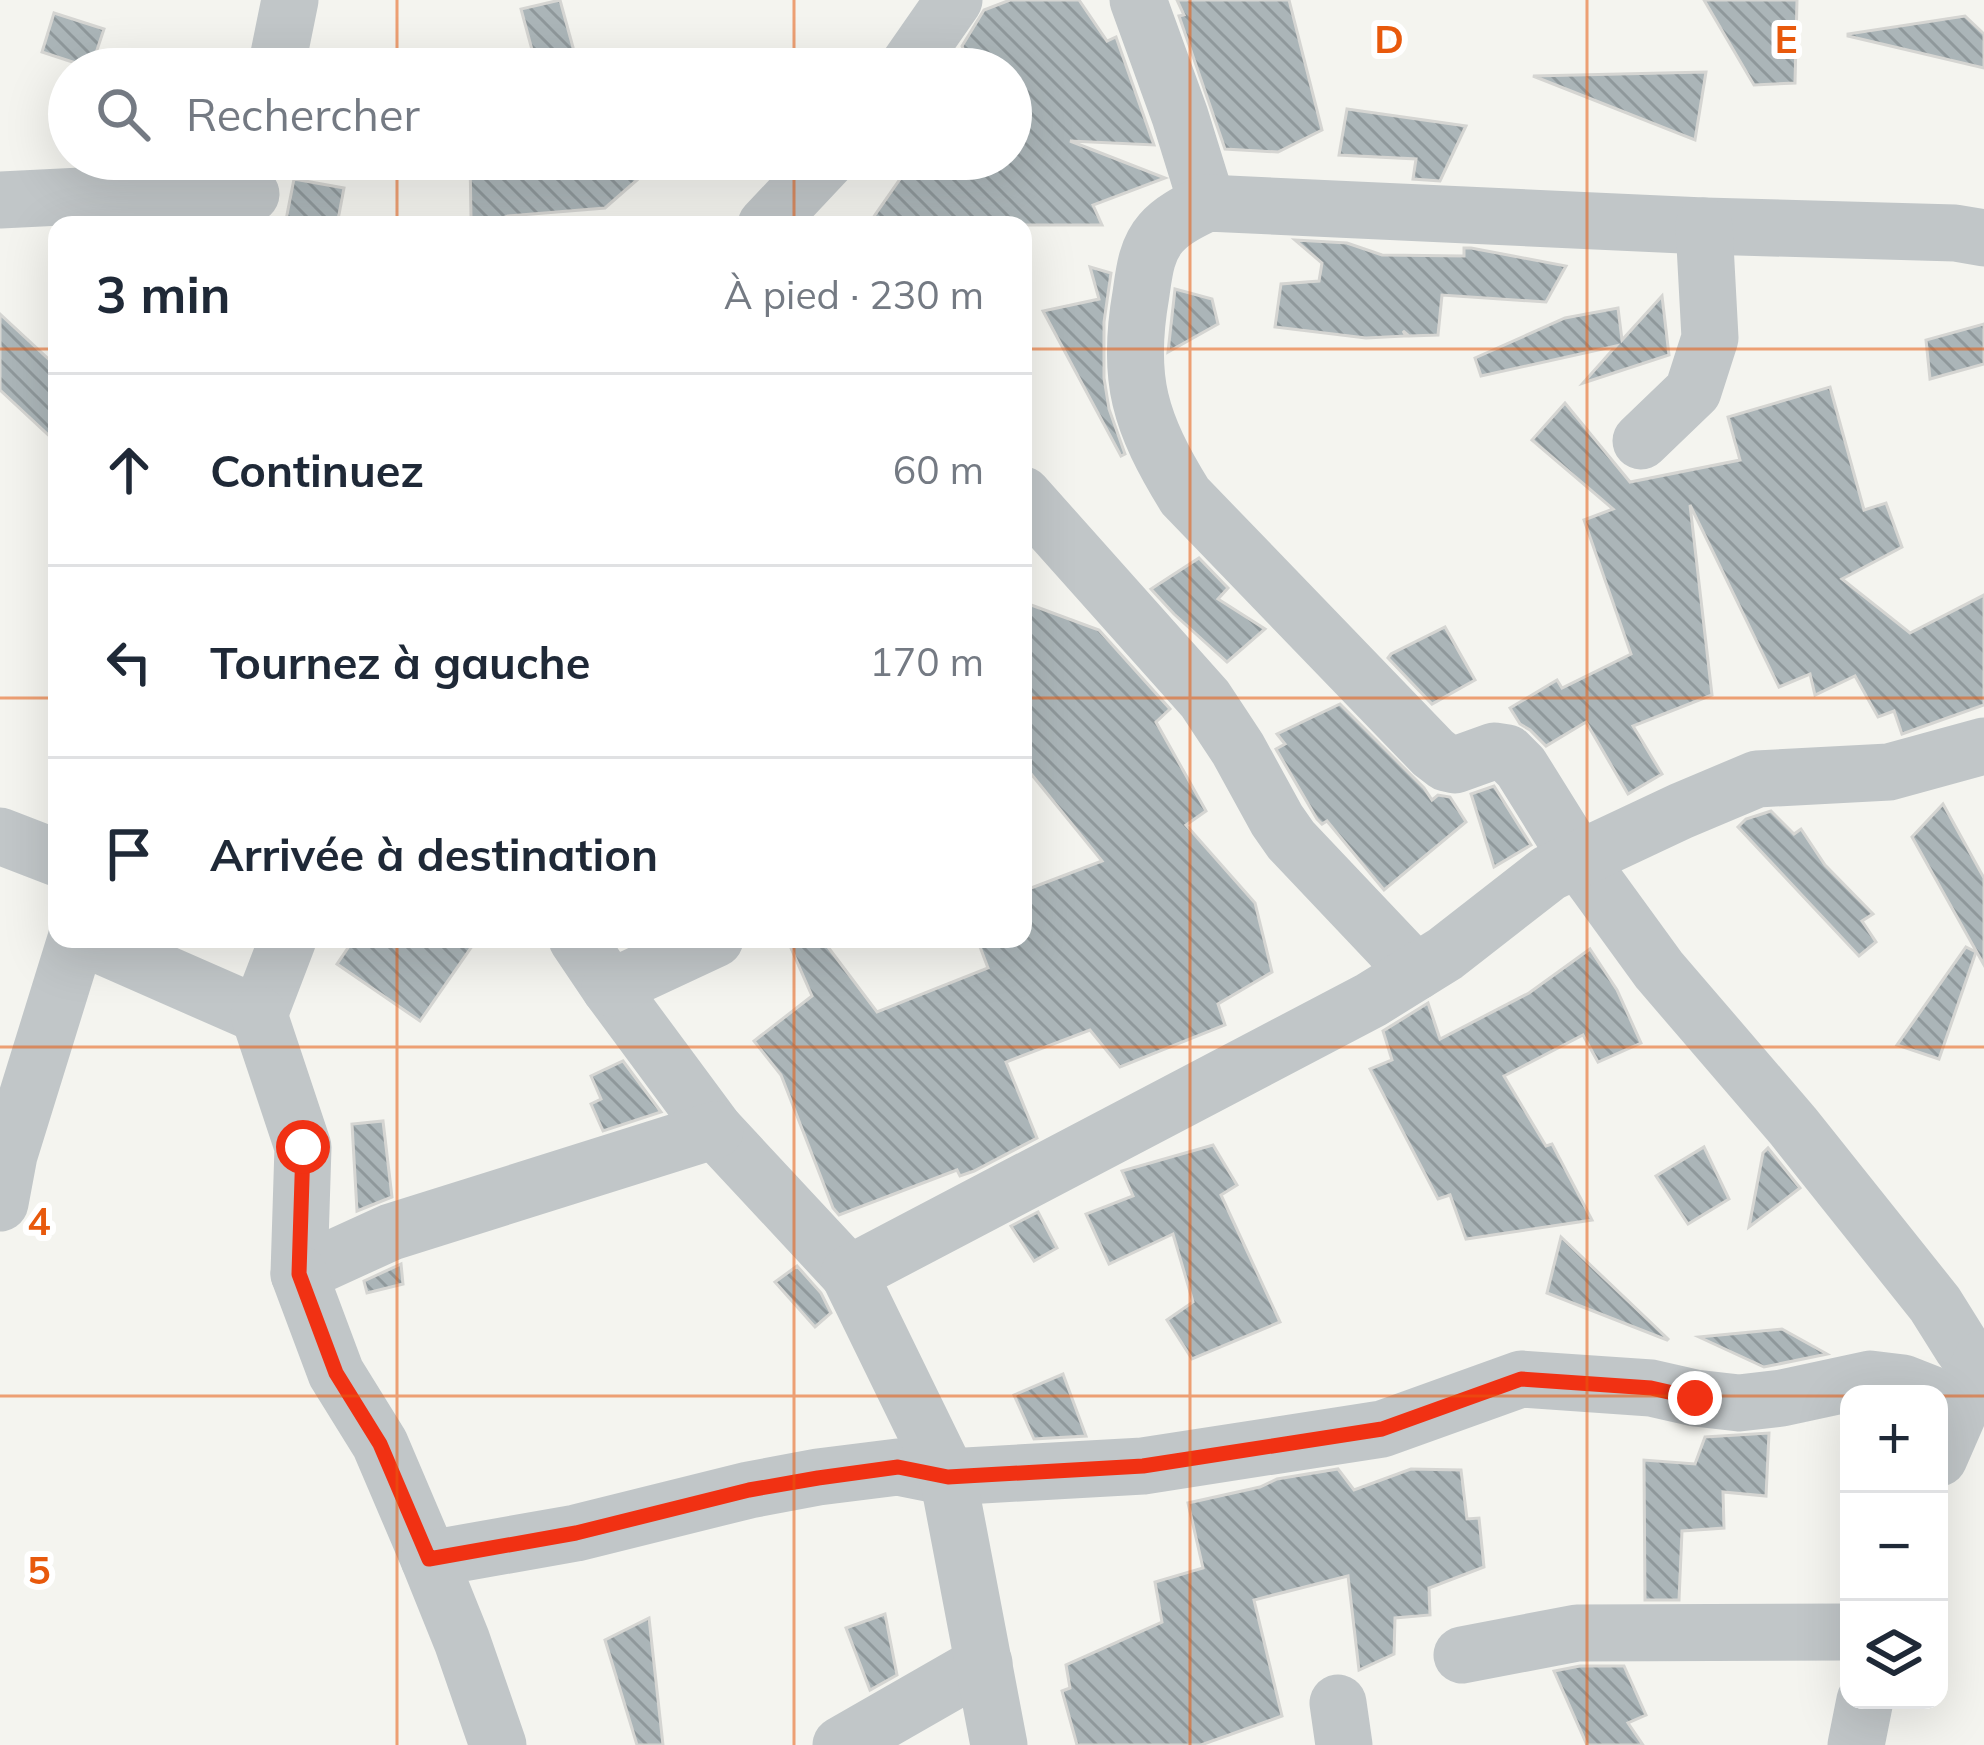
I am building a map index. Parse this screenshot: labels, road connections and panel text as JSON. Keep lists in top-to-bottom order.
{
  "page": {
    "search": "Rechercher",
    "heading": ["3 min", "À pied · 230 m"],
    "list": [
      ["Continuez", "60 m"],
      ["Tournez à gauche", "170 m"],
      "Arrivée à destination"
    ],
    "map_buttons": ["+", "−"]
  },
  "grid": {
    "columns": ["D", "E"],
    "rows": ["4", "5"]
  }
}
